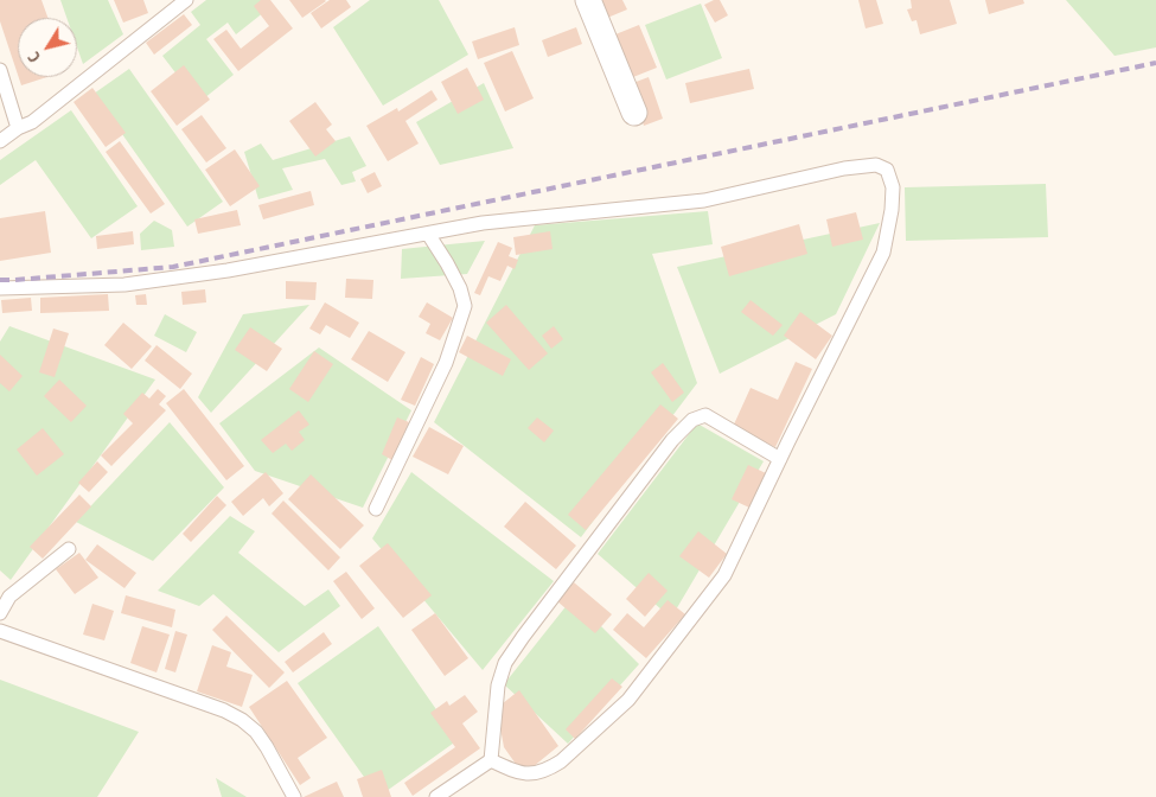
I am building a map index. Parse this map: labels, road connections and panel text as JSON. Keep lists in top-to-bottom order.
{
  "north": "bottom left"
}
